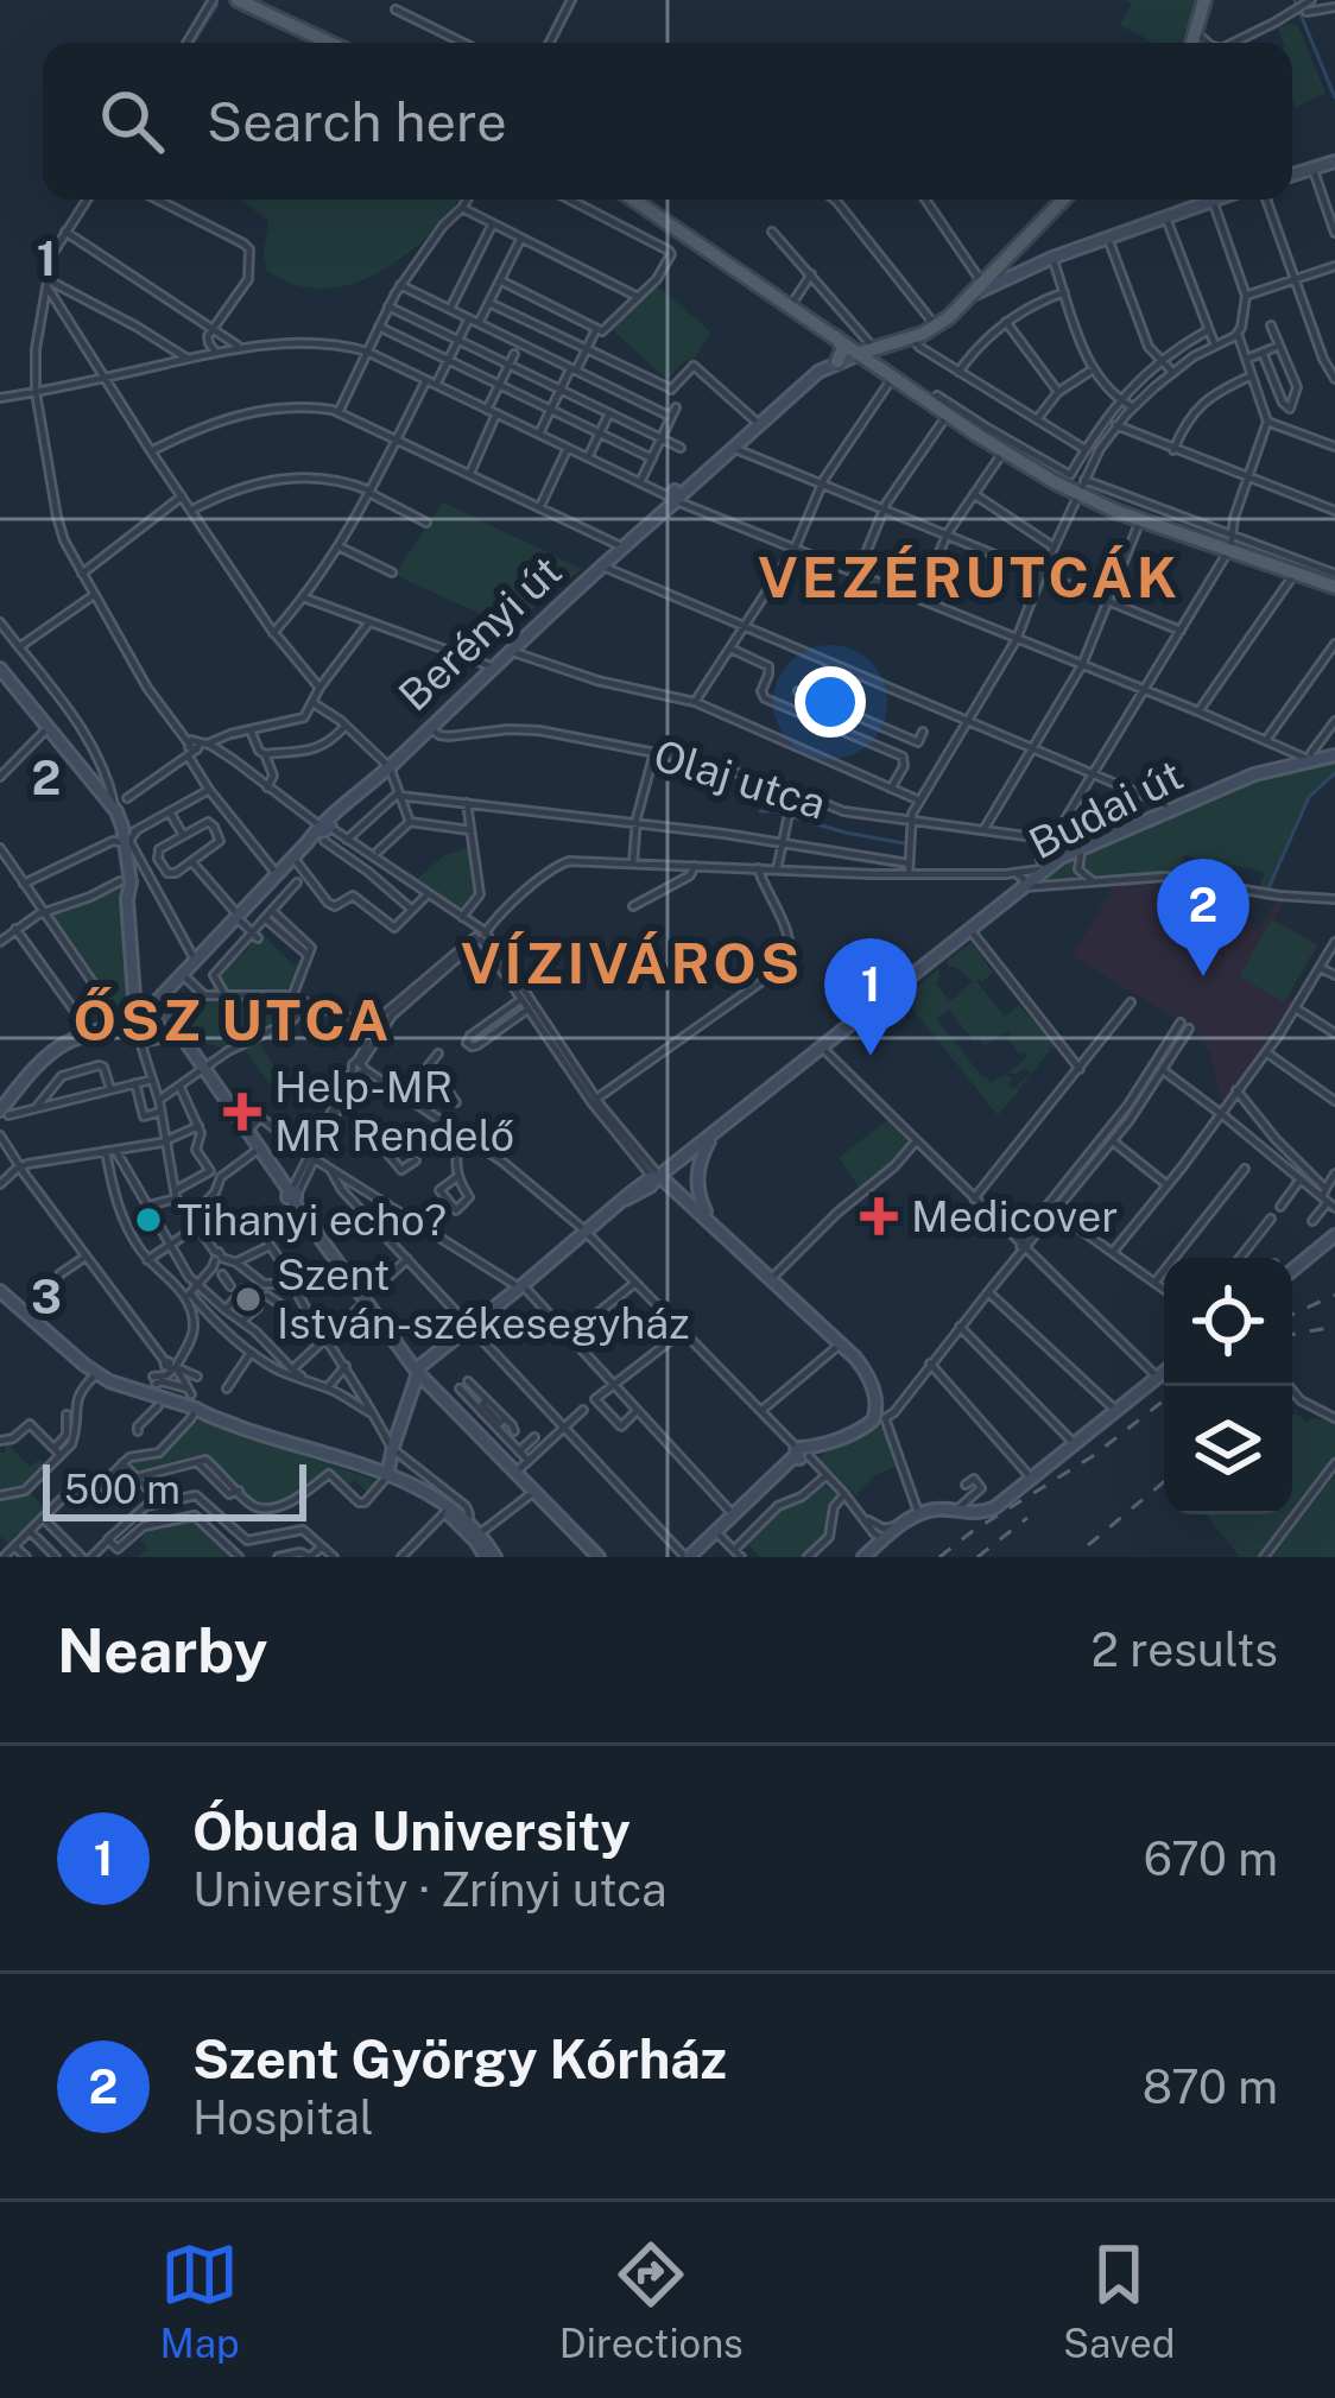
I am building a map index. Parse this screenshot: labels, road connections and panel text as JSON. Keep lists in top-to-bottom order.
{
  "streets": {
    "main road": ["Berényi út", "Budai út"],
    "street": ["Olaj utca"]
  },
  "crossings": [
    ["Berényi út", "Olaj utca"]
  ],
  "districts": ["VEZÉRUTCÁK", "VÍZIVÁROS", "ŐSZ UTCA"],
  "places": {
    "health": ["Help-MR MR Rendelő", "Medicover"],
    "other": ["Tihanyi echo?", "Szent István-székesegyház"]
  },
  "scale_bar": "500 m",
  "page": {
    "search": "Search here",
    "pins": ["2", "1"],
    "scale": "500 m",
    "heading": ["Nearby", "2 results"],
    "list": [
      {
        "mark": "1",
        "name": "Óbuda University",
        "note": "University · Zrínyi utca",
        "value": "670 m"
      },
      {
        "mark": "2",
        "name": "Szent György Kórház",
        "note": "Hospital",
        "value": "870 m"
      }
    ],
    "nav": ["Map", "Directions", "Saved"]
  },
  "grid": {
    "rows": ["1", "2", "3"]
  }
}
